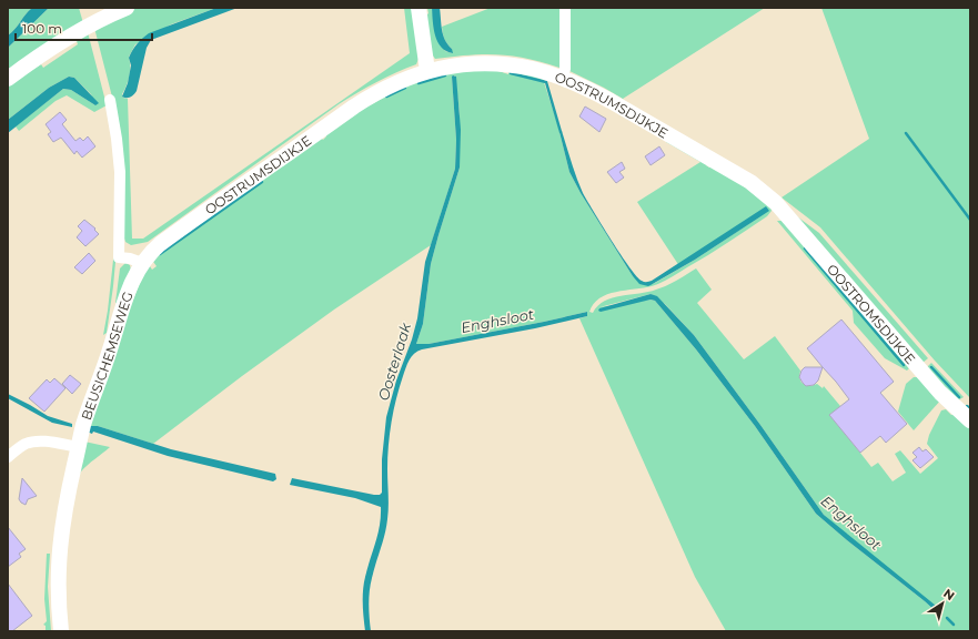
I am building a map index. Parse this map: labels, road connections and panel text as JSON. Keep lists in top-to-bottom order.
{
  "streets": {
    "street": ["OOSTRUMSDIJKJE", "OOSTROMSDIJKJE", "BEUSICHEMSEWEG"]
  },
  "crossings": [
    ["OOSTRUMSDIJKJE", "OOSTROMSDIJKJE"],
    ["OOSTRUMSDIJKJE", "BEUSICHEMSEWEG"]
  ],
  "water": ["Enghsloot", "Oosterlaak"],
  "scale_bar": "100 m",
  "north": "top right"
}
